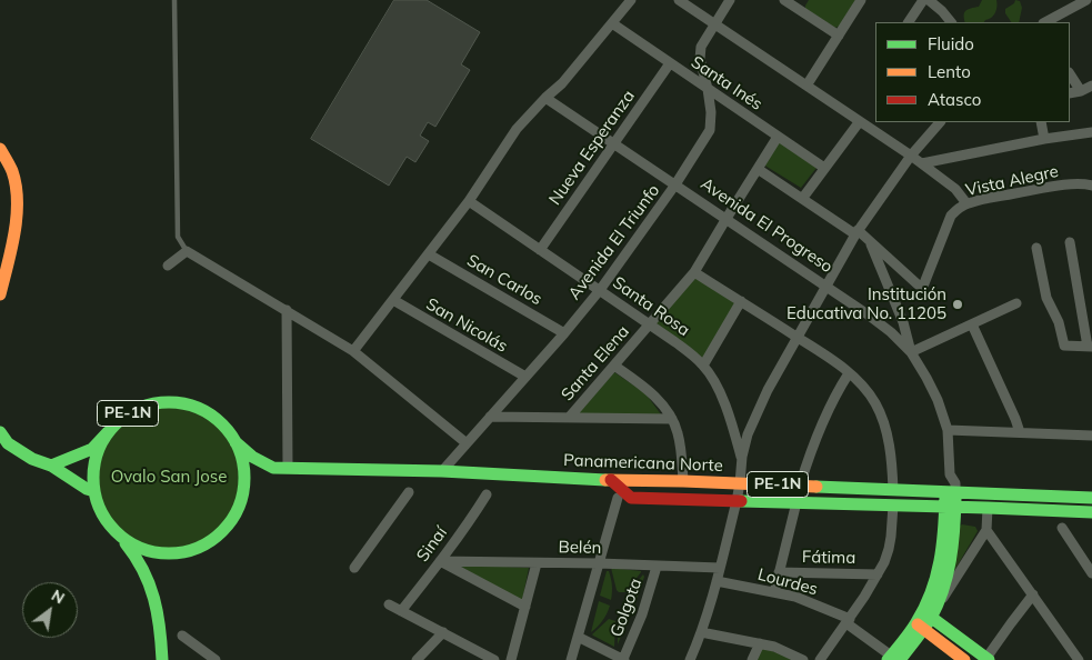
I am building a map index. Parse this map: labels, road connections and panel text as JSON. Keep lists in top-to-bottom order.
{
  "streets": {
    "main road": ["Avenida El Progreso", "PE-1N", "Panamericana Norte"],
    "street": [
      "Santa Inés",
      "Nueva Esperanza",
      "Vista Alegre",
      "Avenida El Triunfo",
      "San Carlos",
      "Santa Rosa",
      "San Nicolás",
      "Santa Elena",
      "Sinaí",
      "Belén",
      "Fátima",
      "Lourdes",
      "Golgota"
    ]
  },
  "crossings": [
    ["Santa Inés", "Nueva Esperanza"],
    ["Santa Inés", "Avenida El Triunfo"],
    ["Santa Inés", "Santa Elena"],
    ["Nueva Esperanza", "Avenida El Progreso"],
    ["Nueva Esperanza", "Santa Rosa"],
    ["Avenida El Progreso", "Avenida El Triunfo"],
    ["Avenida El Progreso", "Santa Elena"],
    ["Avenida El Progreso", "Panamericana Norte"],
    ["Avenida El Progreso", "Lourdes"],
    ["Avenida El Triunfo", "San Carlos"],
    ["Avenida El Triunfo", "Santa Rosa"],
    ["Avenida El Triunfo", "San Nicolás"],
    ["Avenida El Triunfo", "Panamericana Norte"],
    ["Santa Rosa", "Santa Elena"],
    ["PE-1N", "Panamericana Norte"],
    ["Sinaí", "Belén"],
    ["Belén", "Golgota"]
  ],
  "parks": ["Ovalo San Jose"],
  "places": ["Institución Educativa No. 11205"],
  "legend": ["Fluido", "Lento", "Atasco"],
  "north": "top right"
}
